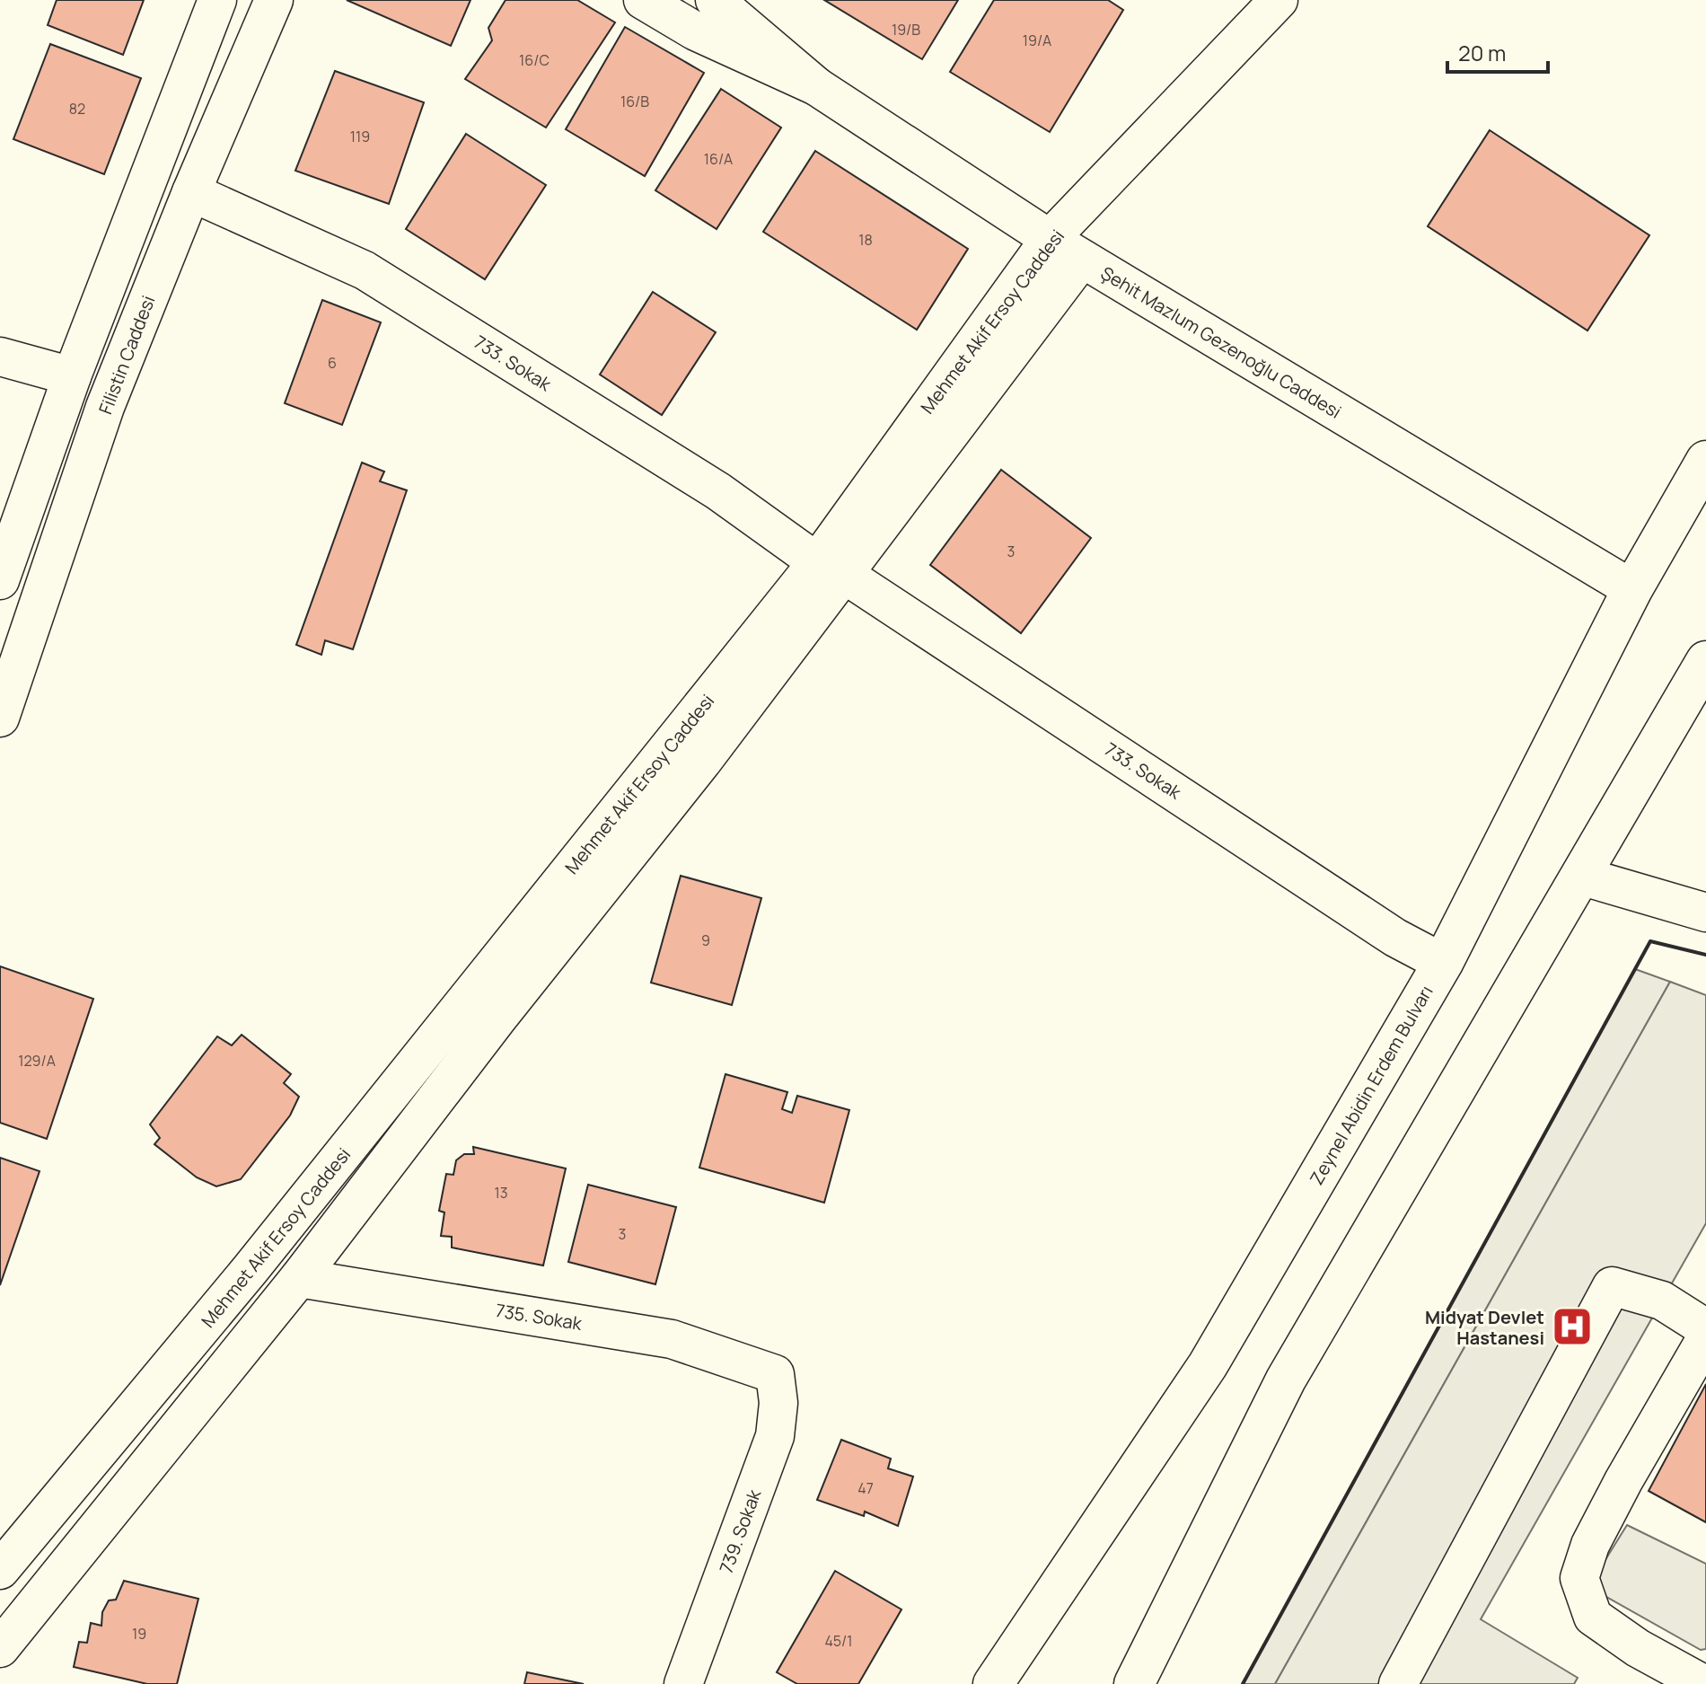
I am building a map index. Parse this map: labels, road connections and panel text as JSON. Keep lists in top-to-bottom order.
{
  "streets": {
    "main road": ["Zeynel Abidin Erdem Bulvarı"],
    "street": [
      "Mehmet Akif Ersoy Caddesi",
      "Şehit Mazlum Gezenoğlu Caddesi",
      "Filistin Caddesi",
      "733. Sokak",
      "735. Sokak",
      "739. Sokak"
    ]
  },
  "crossings": [
    ["Mehmet Akif Ersoy Caddesi", "Şehit Mazlum Gezenoğlu Caddesi"],
    ["Mehmet Akif Ersoy Caddesi", "733. Sokak"],
    ["Şehit Mazlum Gezenoğlu Caddesi", "Zeynel Abidin Erdem Bulvarı"],
    ["Filistin Caddesi", "733. Sokak"],
    ["733. Sokak", "Zeynel Abidin Erdem Bulvarı"],
    ["735. Sokak", "739. Sokak"]
  ],
  "places": {
    "hospital": ["Midyat Devlet Hastanesi"]
  },
  "house_numbers": [
    "19/B",
    "19/A",
    "16/C",
    "16/B",
    "82",
    "119",
    "16/A",
    "18",
    "6",
    "3",
    "9",
    "129/A",
    "13",
    "3",
    "47",
    "19",
    "45/1"
  ],
  "scale_bar": "20 m"
}
